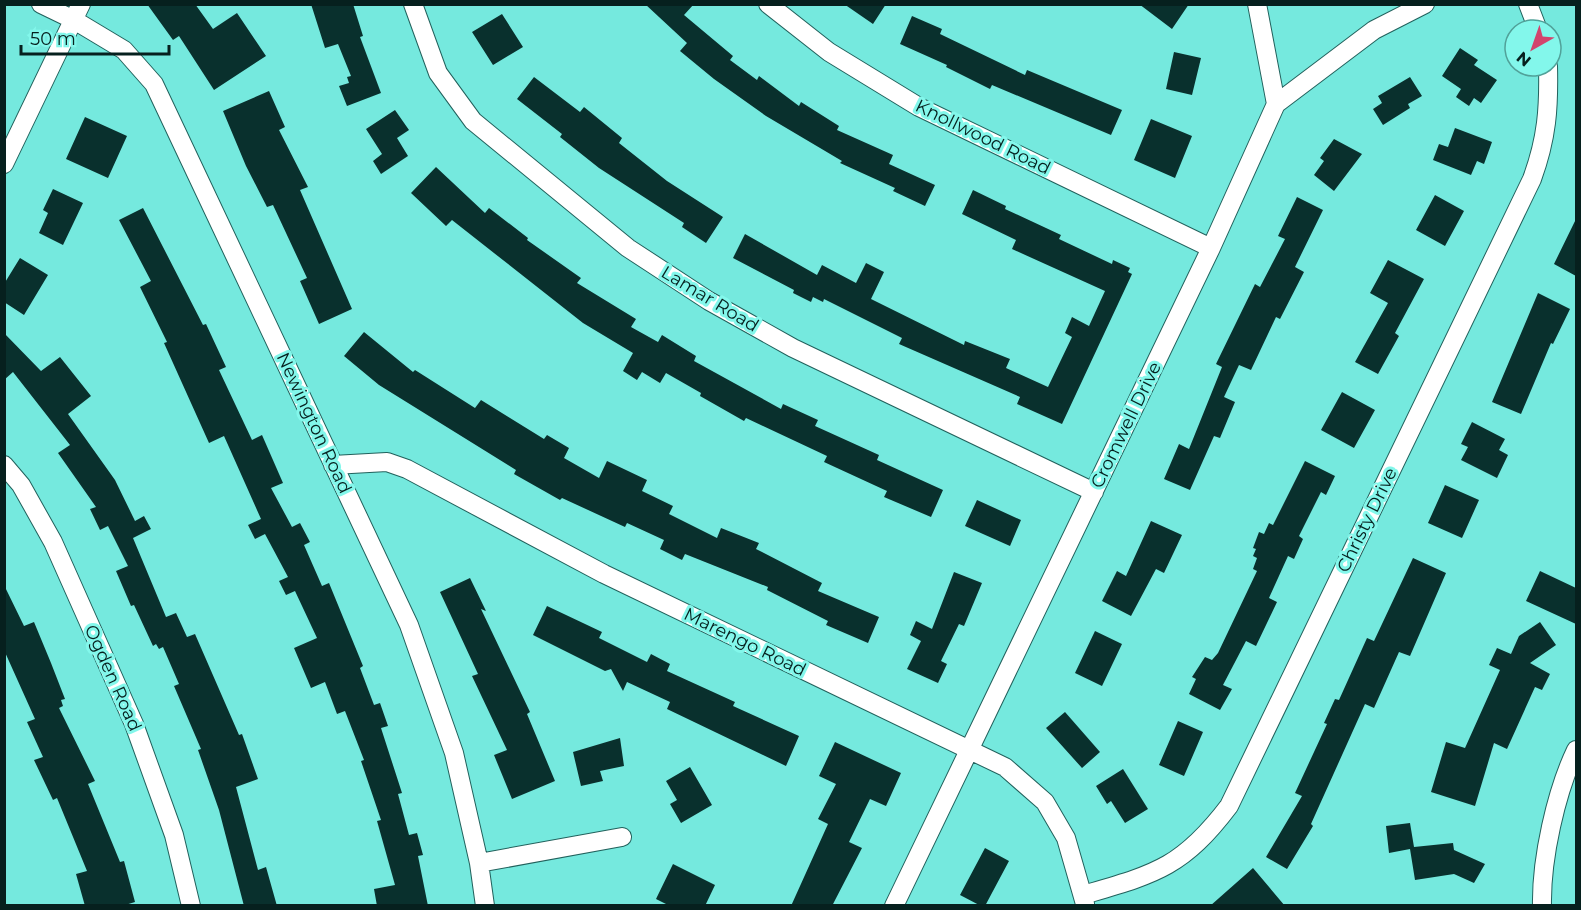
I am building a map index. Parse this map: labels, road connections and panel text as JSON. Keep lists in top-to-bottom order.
{
  "streets": {
    "street": [
      "Knollwood Road",
      "Lamar Road",
      "Newington Road",
      "Cromwell Drive",
      "Christy Drive",
      "Marengo Road",
      "Ogden Road"
    ]
  },
  "crossings": [
    ["Knollwood Road", "Cromwell Drive"],
    ["Lamar Road", "Cromwell Drive"],
    ["Newington Road", "Marengo Road"],
    ["Cromwell Drive", "Marengo Road"],
    ["Christy Drive", "Marengo Road"]
  ],
  "scale_bar": "50 m",
  "north": "bottom left"
}
